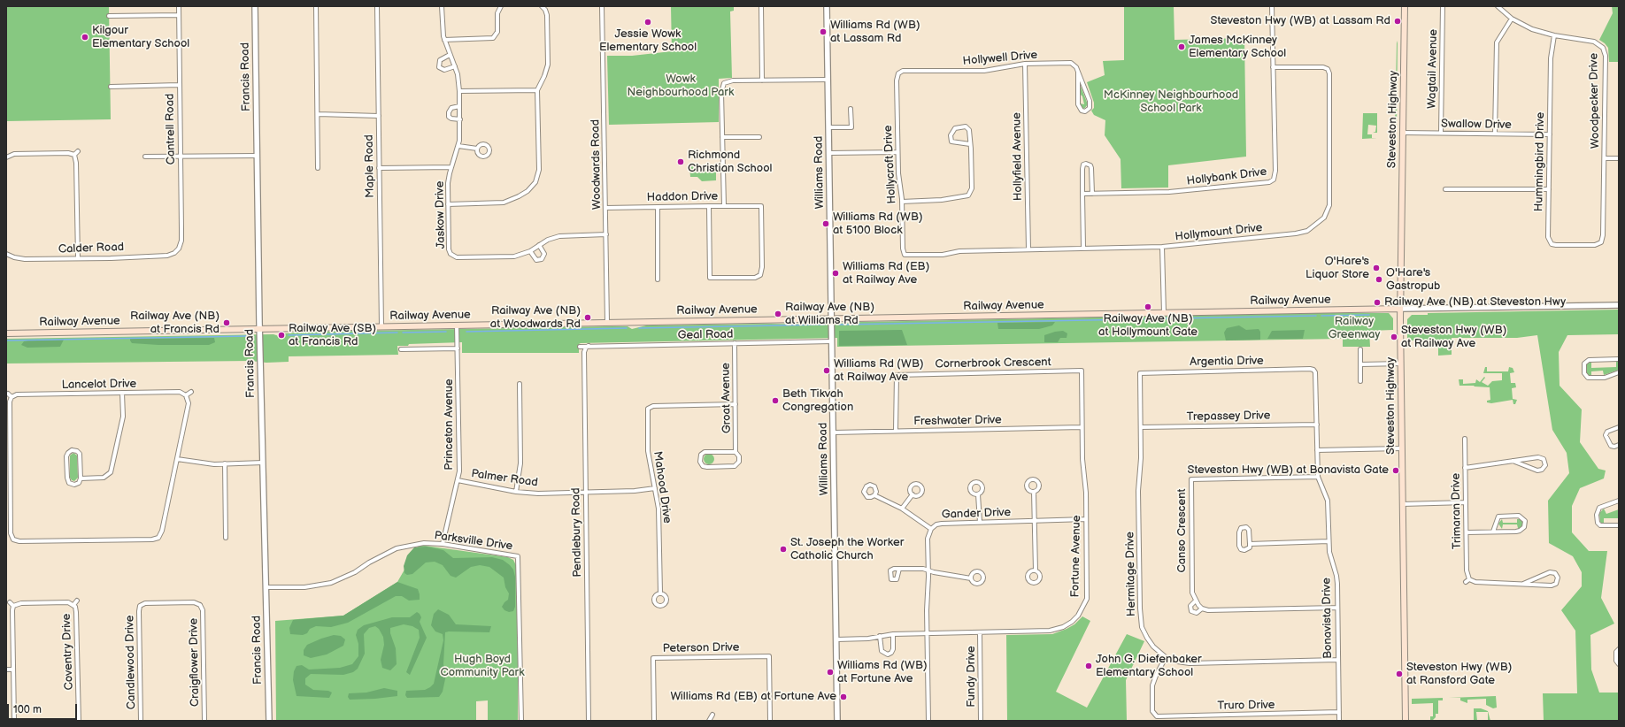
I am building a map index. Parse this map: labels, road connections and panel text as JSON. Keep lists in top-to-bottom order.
{
  "streets": {
    "main road": ["Steveston Highway", "Railway Avenue"],
    "street": [
      "Hollywell Drive",
      "Wagtail Avenue",
      "Francis Road",
      "Woodpecker Drive",
      "Swallow Drive",
      "Cantrell Road",
      "Hollyfield Avenue",
      "Hummingbird Drive",
      "Woodwards Road",
      "Hollycroft Drive",
      "Maple Road",
      "Williams Road",
      "Hollybank Drive",
      "Haddon Drive",
      "Jaskow Drive",
      "Hollymount Drive",
      "Calder Road",
      "Geal Road",
      "Argentia Drive",
      "Cornerbrook Crescent",
      "Lancelot Drive",
      "Groat Avenue",
      "Trepassey Drive",
      "Freshwater Drive",
      "Princeton Avenue",
      "Palmer Road",
      "Mahood Drive",
      "Trimaran Drive",
      "Gander Drive",
      "Canso Crescent",
      "Pendlebury Road",
      "Parksville Drive",
      "Fortune Avenue",
      "Hermitage Drive",
      "Bonavista Drive",
      "Peterson Drive",
      "Coventry Drive",
      "Candlewood Drive",
      "Craigflower Drive",
      "Fundy Drive",
      "Truro Drive"
    ]
  },
  "crossings": [
    ["Hollywell Drive", "Hollyfield Avenue"],
    ["Hollywell Drive", "Hollycroft Drive"],
    ["Wagtail Avenue", "Swallow Drive"],
    ["Francis Road", "Railway Avenue"],
    ["Francis Road", "Parksville Drive"],
    ["Woodpecker Drive", "Hummingbird Drive"],
    ["Steveston Highway", "Swallow Drive"],
    ["Steveston Highway", "Railway Avenue"],
    ["Swallow Drive", "Hummingbird Drive"],
    ["Cantrell Road", "Calder Road"],
    ["Hollyfield Avenue", "Hollymount Drive"],
    ["Woodwards Road", "Haddon Drive"],
    ["Woodwards Road", "Railway Avenue"],
    ["Hollycroft Drive", "Hollymount Drive"],
    ["Maple Road", "Railway Avenue"],
    ["Williams Road", "Haddon Drive"],
    ["Williams Road", "Railway Avenue"],
    ["Williams Road", "Geal Road"],
    ["Williams Road", "Freshwater Drive"],
    ["Williams Road", "Fortune Avenue"],
    ["Hollybank Drive", "Hollymount Drive"],
    ["Railway Avenue", "Princeton Avenue"],
    ["Geal Road", "Groat Avenue"],
    ["Geal Road", "Pendlebury Road"],
    ["Argentia Drive", "Hermitage Drive"],
    ["Argentia Drive", "Bonavista Drive"],
    ["Cornerbrook Crescent", "Freshwater Drive"],
    ["Cornerbrook Crescent", "Fortune Avenue"],
    ["Groat Avenue", "Mahood Drive"],
    ["Trepassey Drive", "Hermitage Drive"],
    ["Trepassey Drive", "Bonavista Drive"],
    ["Freshwater Drive", "Fortune Avenue"],
    ["Princeton Avenue", "Palmer Road"],
    ["Princeton Avenue", "Parksville Drive"],
    ["Palmer Road", "Mahood Drive"],
    ["Palmer Road", "Pendlebury Road"],
    ["Gander Drive", "Fortune Avenue"],
    ["Canso Crescent", "Bonavista Drive"],
    ["Fortune Avenue", "Fundy Drive"],
    ["Hermitage Drive", "Bonavista Drive"],
    ["Hermitage Drive", "Truro Drive"],
    ["Bonavista Drive", "Truro Drive"],
    ["Candlewood Drive", "Craigflower Drive"]
  ],
  "parks": [
    "Wowk Neighbourhood Park",
    "McKinney Neighbourhood School Park",
    "Railway Greenway",
    "Hugh Boyd Community Park"
  ],
  "places": [
    "Steveston Hwy (WB) at Lassam Rd",
    "Jessie Wowk Elementary School",
    "Williams Rd (WB) at Lassam Rd",
    "Kilgour Elementary School",
    "James McKinney Elementary School",
    "Richmond Christian School",
    "Williams Rd (WB) at 5100 Block",
    "O'Hare's Liquor Store",
    "Williams Rd (EB) at Railway Ave",
    "O'Hare's Gastropub",
    "Railway Ave (NB) at Steveston Hwy",
    "Railway Ave (NB) at Hollymount Gate",
    "Railway Ave (NB) at Williams Rd",
    "Railway Ave (NB) at Woodwards Rd",
    "Railway Ave (NB) at Francis Rd",
    "Railway Ave (SB) at Francis Rd",
    "Steveston Hwy (WB) at Railway Ave",
    "Williams Rd (WB) at Railway Ave",
    "Beth Tikvah Congregation",
    "Steveston Hwy (WB) at Bonavista Gate",
    "St. Joseph the Worker Catholic Church",
    "John G. Diefenbaker Elementary School",
    "Williams Rd (WB) at Fortune Ave",
    "Steveston Hwy (WB) at Ransford Gate",
    "Williams Rd (EB) at Fortune Ave"
  ],
  "scale_bar": "100 m"
}
